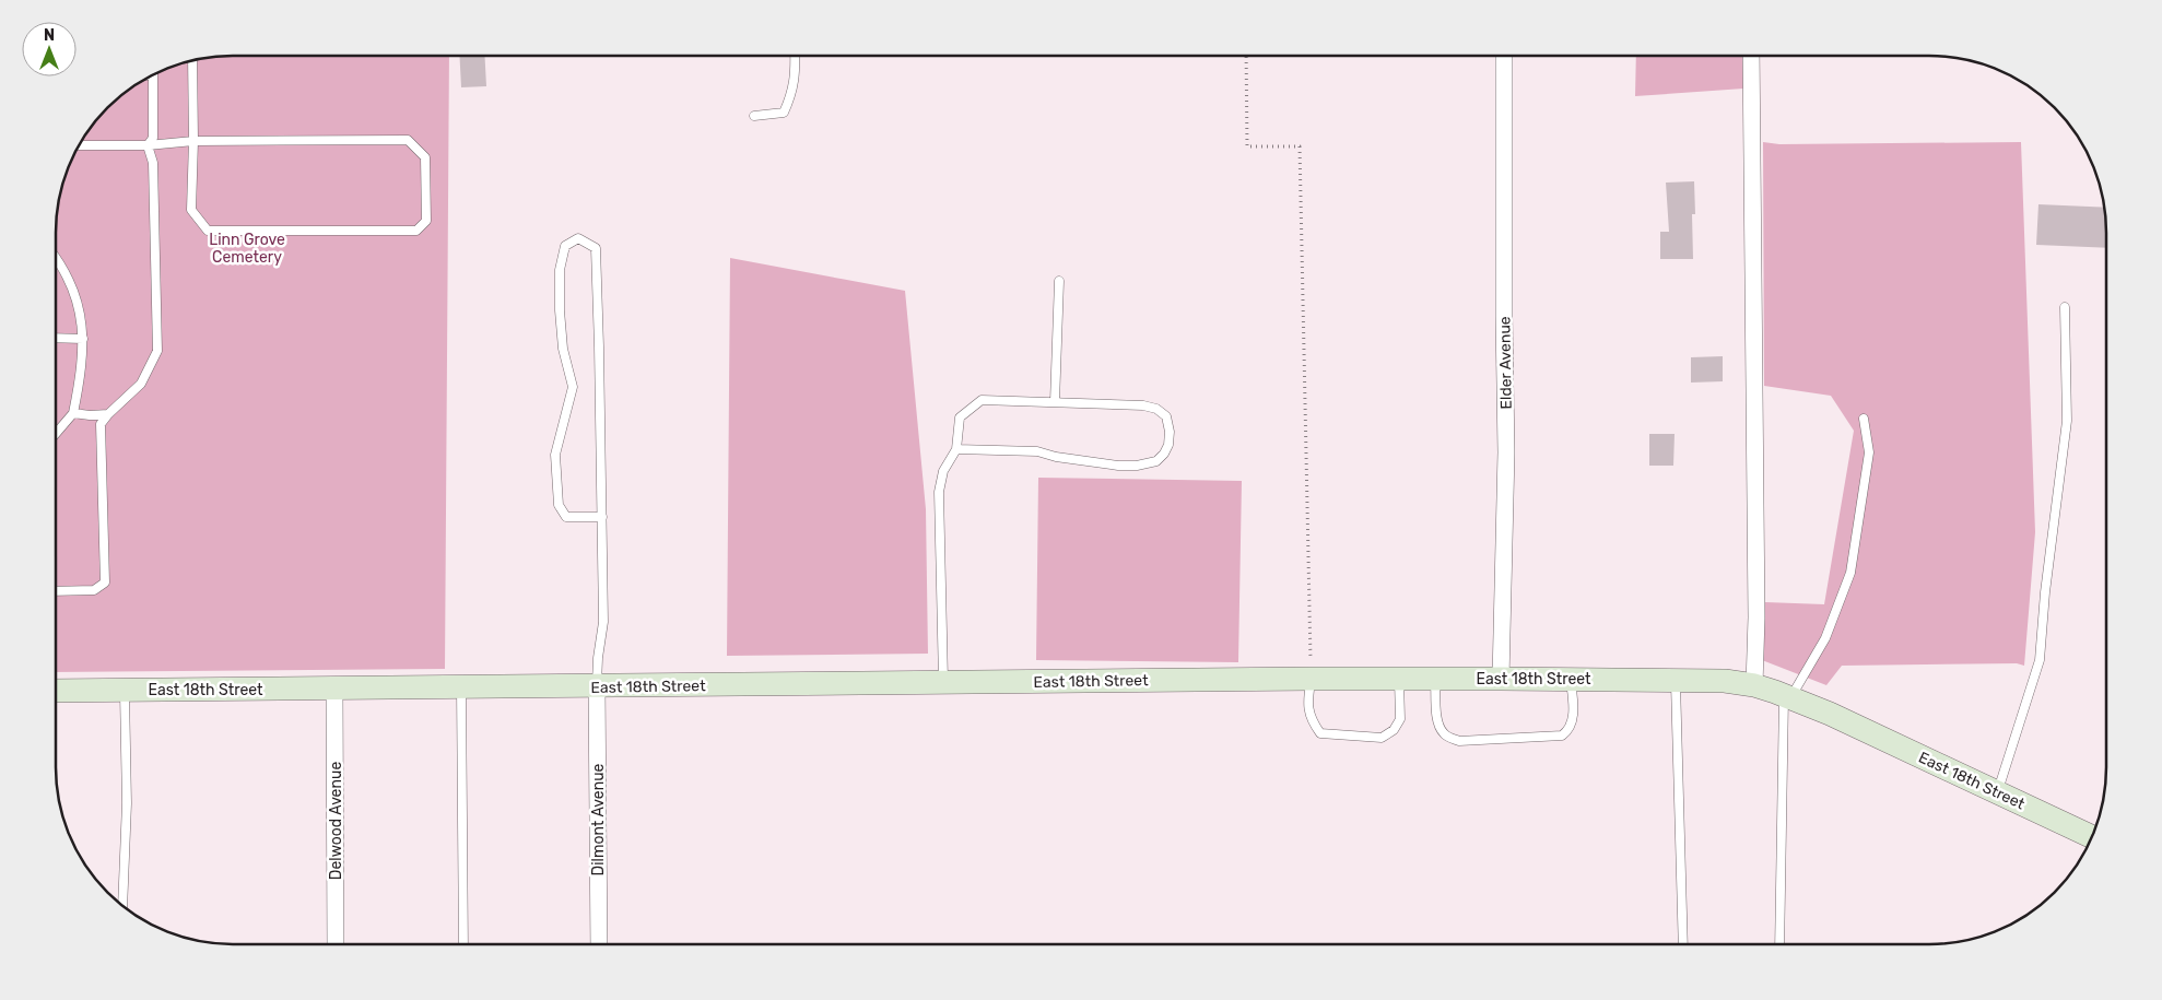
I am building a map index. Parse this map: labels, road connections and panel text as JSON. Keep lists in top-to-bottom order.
{
  "streets": {
    "street": [
      "Elder Avenue",
      "East 18th Street",
      "Dilmont Avenue",
      "Delwood Avenue"
    ]
  },
  "crossings": [
    ["Elder Avenue", "East 18th Street"],
    ["East 18th Street", "Dilmont Avenue"],
    ["East 18th Street", "Delwood Avenue"]
  ],
  "parks": ["Linn Grove Cemetery"],
  "north": "top"
}
